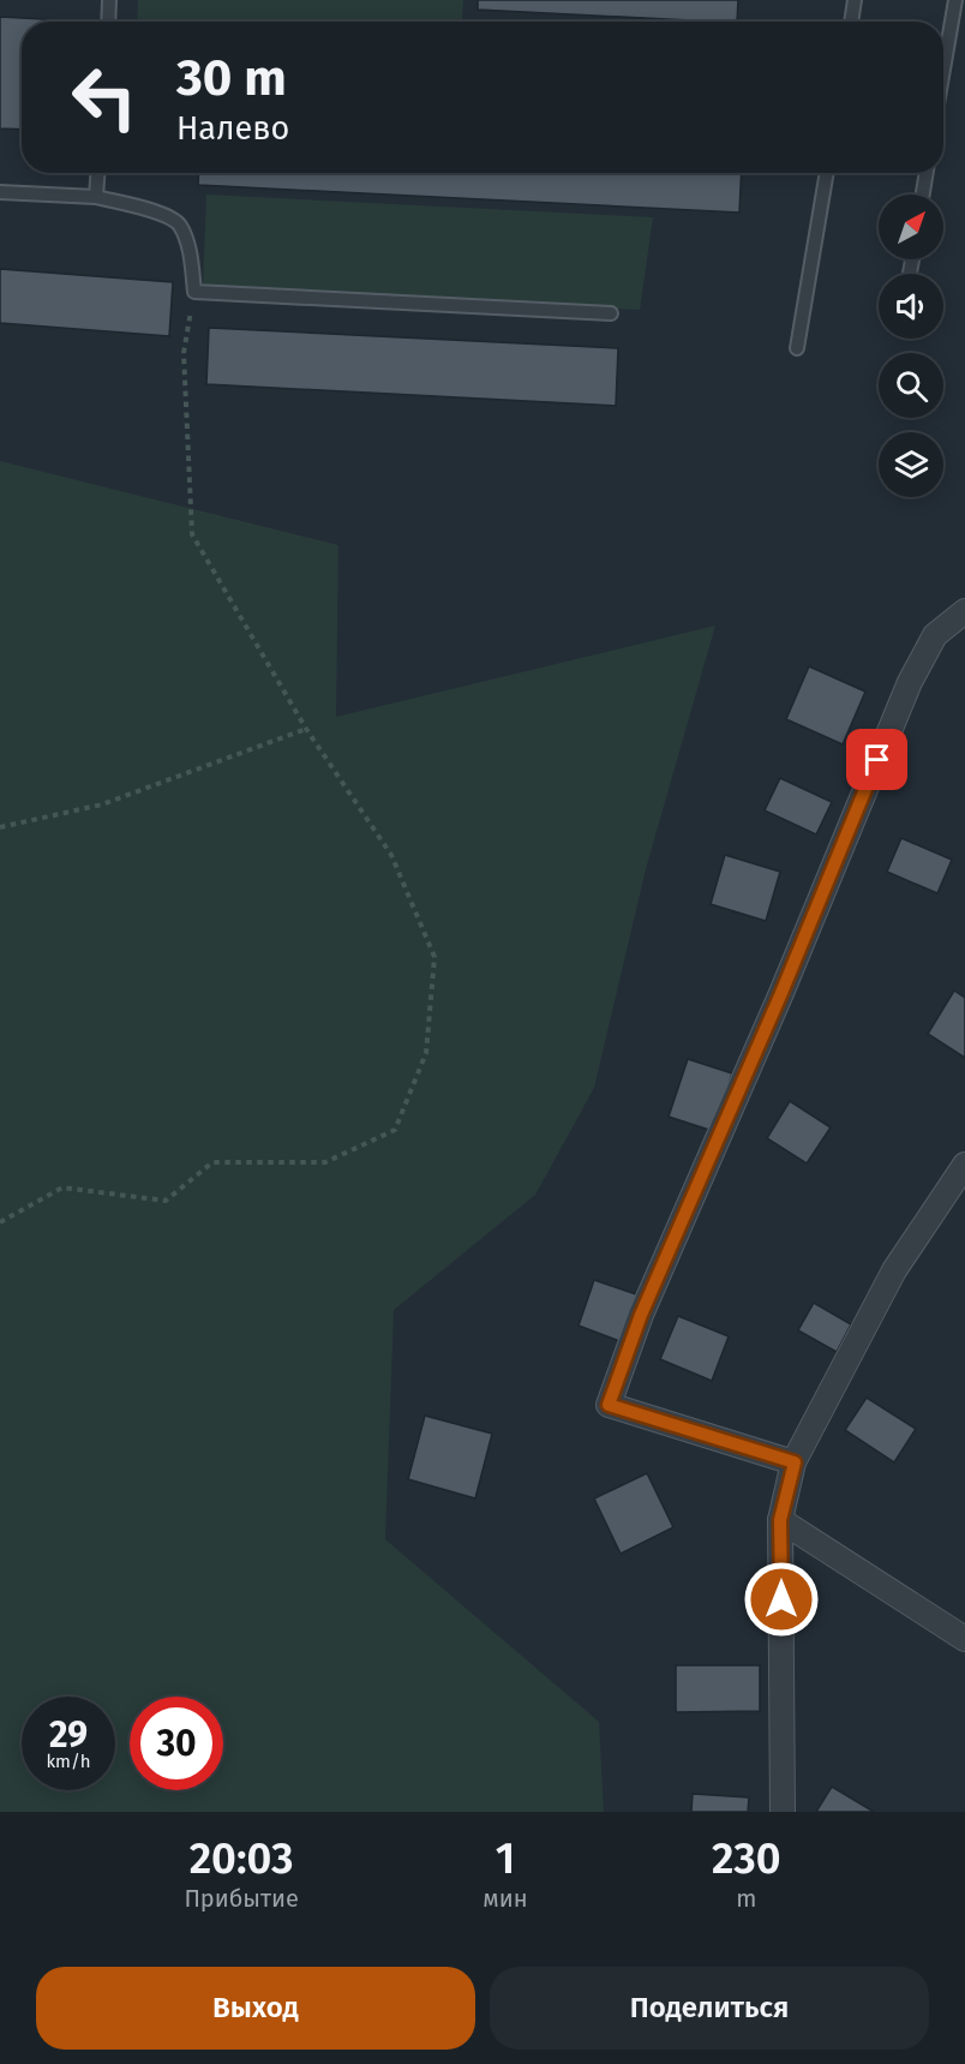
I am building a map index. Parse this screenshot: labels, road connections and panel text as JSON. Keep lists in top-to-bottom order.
{
  "north": "top right",
  "page": {
    "turn": ["30 m", "Налево"],
    "speed": "29 km/h",
    "limit": "30",
    "eta": [
      "20:03",
      "Прибытие",
      "1",
      "мин",
      "230",
      "m"
    ],
    "buttons": ["Выход", "Поделиться"]
  }
}
